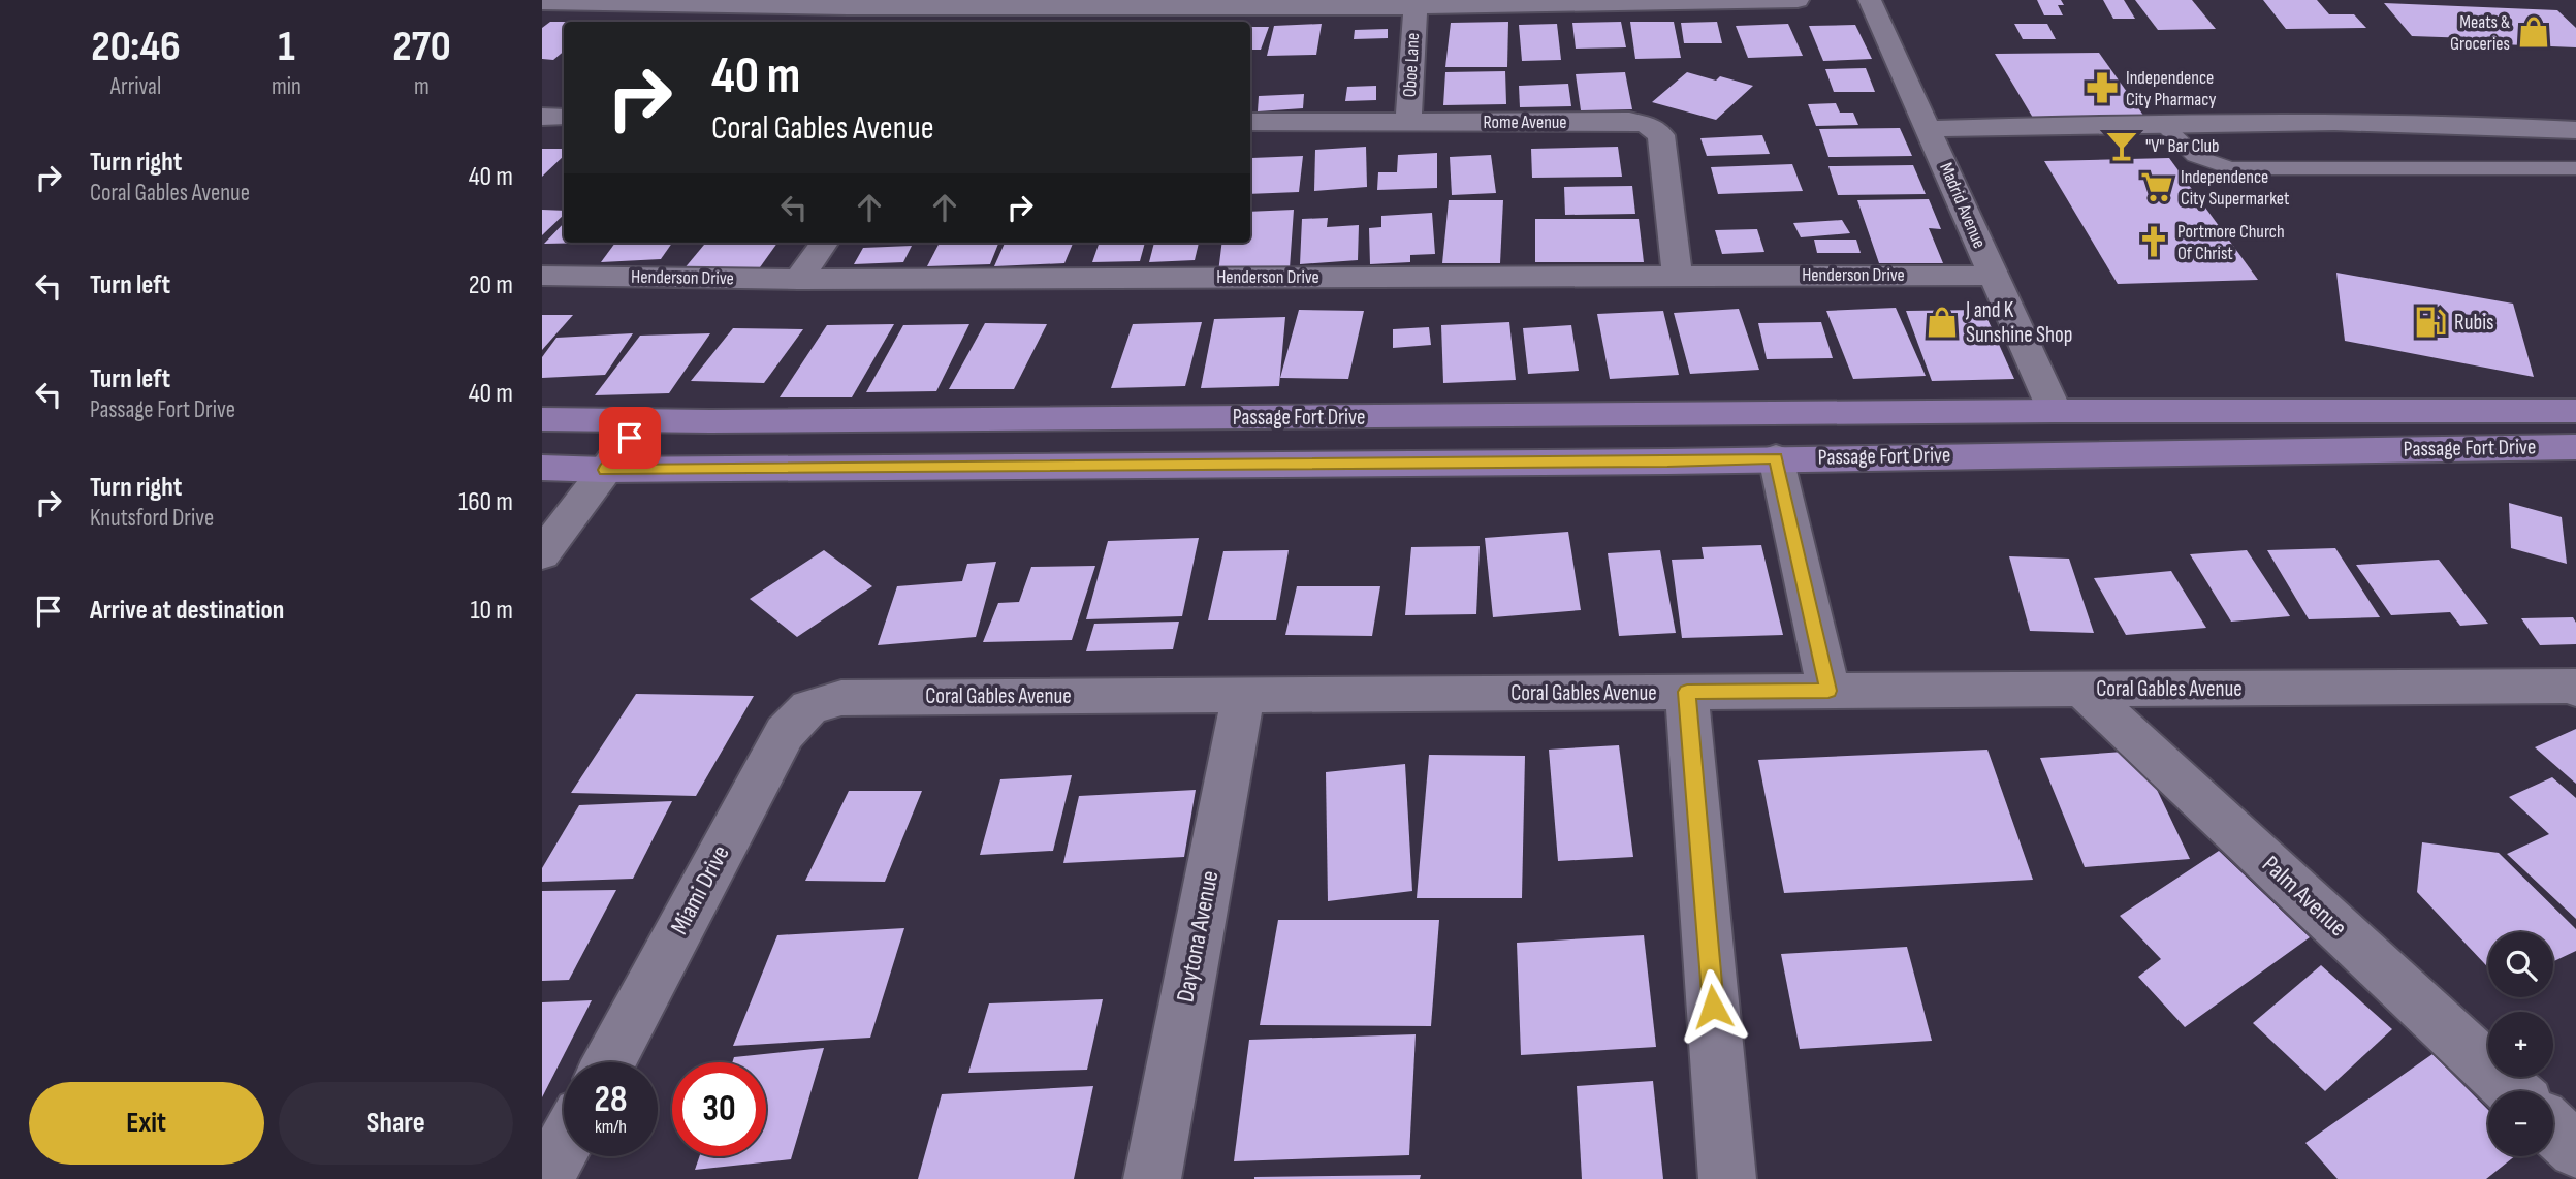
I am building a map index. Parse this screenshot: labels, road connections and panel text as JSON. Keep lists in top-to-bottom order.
{
  "streets": {
    "main road": ["Passage Fort Drive"],
    "street": [
      "Oboe Lane",
      "Rome Avenue",
      "Madrid Avenue",
      "Henderson Drive",
      "Coral Gables Avenue",
      "Miami Drive",
      "Palm Avenue",
      "Daytona Avenue"
    ]
  },
  "crossings": [
    ["Oboe Lane", "Rome Avenue"],
    ["Rome Avenue", "Henderson Drive"],
    ["Madrid Avenue", "Henderson Drive"],
    ["Madrid Avenue", "Passage Fort Drive"],
    ["Coral Gables Avenue", "Miami Drive"],
    ["Coral Gables Avenue", "Palm Avenue"],
    ["Coral Gables Avenue", "Daytona Avenue"]
  ],
  "places": {
    "shop": ["Meats & Groceries", "J and K Sunshine Shop"],
    "pharmacy": ["Independence City Pharmacy"],
    "bar": ["\"V\" Bar Club"],
    "supermarket": ["Independence City Supermarket"],
    "church": ["Portmore Church Of Christ"],
    "fuel station": ["Rubis"]
  },
  "page": {
    "eta": [
      "20:46",
      "Arrival",
      "1",
      "min",
      "270",
      "m"
    ],
    "turn": ["40 m", "Coral Gables Avenue"],
    "list": [
      {
        "name": "Turn right",
        "note": "Coral Gables Avenue",
        "value": "40 m"
      },
      {
        "name": "Turn left",
        "value": "20 m"
      },
      {
        "name": "Turn left",
        "note": "Passage Fort Drive",
        "value": "40 m"
      },
      {
        "name": "Turn right",
        "note": "Knutsford Drive",
        "value": "160 m"
      },
      {
        "name": "Arrive at destination",
        "value": "10 m"
      }
    ],
    "map_buttons": ["+", "−"],
    "speed": "28 km/h",
    "limit": "30",
    "buttons": ["Exit", "Share"]
  }
}
